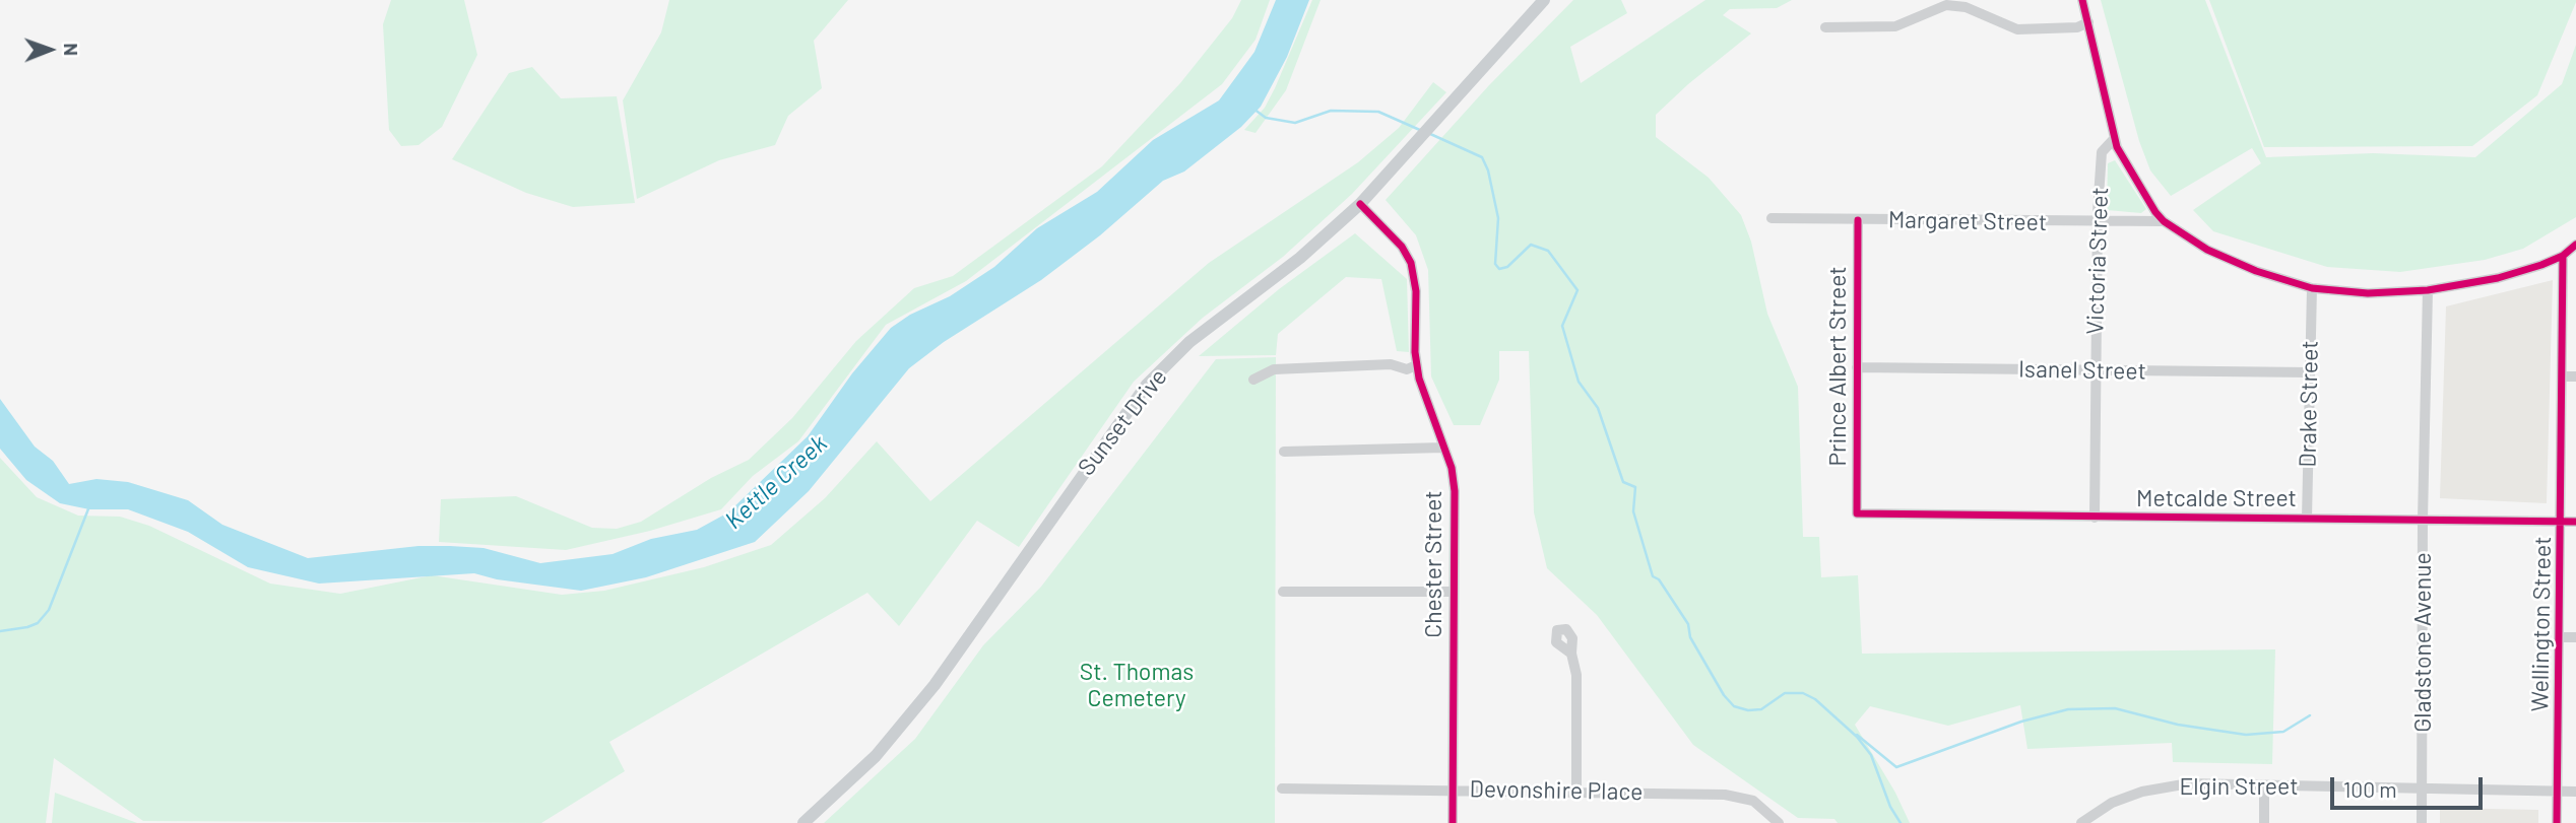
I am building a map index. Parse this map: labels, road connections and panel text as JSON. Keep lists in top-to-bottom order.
{
  "streets": {
    "main road": ["Sunset Drive"],
    "street": [
      "Margaret Street",
      "Victoria Street",
      "Prince Albert Street",
      "Isanel Street",
      "Drake Street",
      "Metcalde Street",
      "Chester Street",
      "Wellington Street",
      "Gladstone Avenue",
      "Elgin Street",
      "Devonshire Place"
    ]
  },
  "crossings": [
    ["Margaret Street", "Victoria Street"],
    ["Margaret Street", "Prince Albert Street"],
    ["Victoria Street", "Isanel Street"],
    ["Victoria Street", "Metcalde Street"],
    ["Prince Albert Street", "Isanel Street"],
    ["Prince Albert Street", "Metcalde Street"],
    ["Isanel Street", "Drake Street"],
    ["Drake Street", "Metcalde Street"],
    ["Sunset Drive", "Chester Street"],
    ["Metcalde Street", "Wellington Street"],
    ["Metcalde Street", "Gladstone Avenue"],
    ["Chester Street", "Devonshire Place"],
    ["Wellington Street", "Elgin Street"],
    ["Gladstone Avenue", "Elgin Street"]
  ],
  "water": ["Kettle Creek"],
  "parks": ["St. Thomas Cemetery"],
  "scale_bar": "100 m",
  "north": "right"
}
